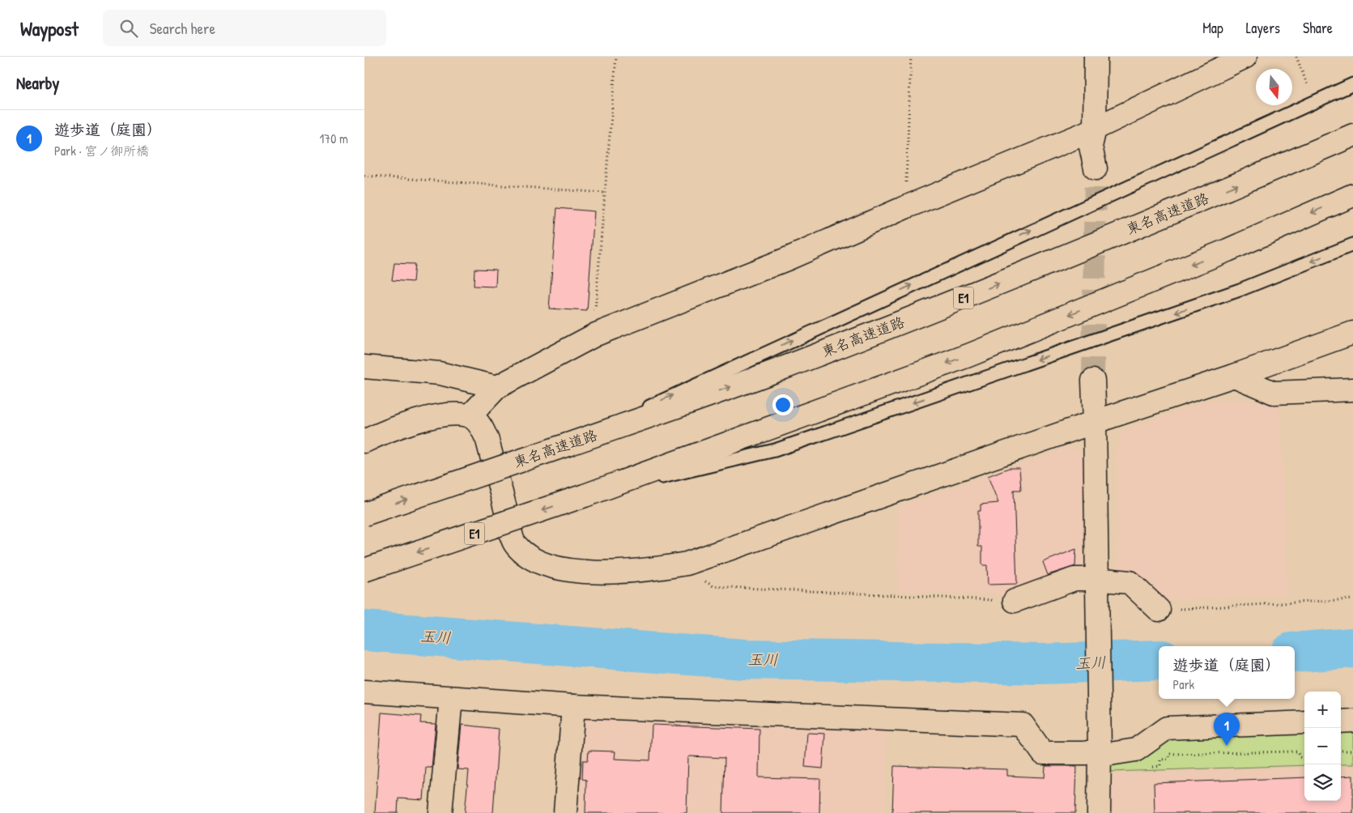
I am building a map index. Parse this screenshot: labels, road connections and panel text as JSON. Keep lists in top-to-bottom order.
{
  "streets": {
    "main road": ["東名高速道路", "E1"]
  },
  "water": ["玉川"],
  "north": "bottom",
  "page": {
    "header": "Waypost",
    "search": "Search here",
    "nav": ["Map", "Layers", "Share"],
    "heading": "Nearby",
    "list": [
      {
        "mark": "1",
        "name": "遊歩道（庭園）",
        "note": "Park · 宮ノ御所橋",
        "value": "170 m"
      }
    ],
    "popup": ["遊歩道（庭園）", "Park"],
    "map_buttons": ["+", "−"],
    "pins": "1"
  }
}
